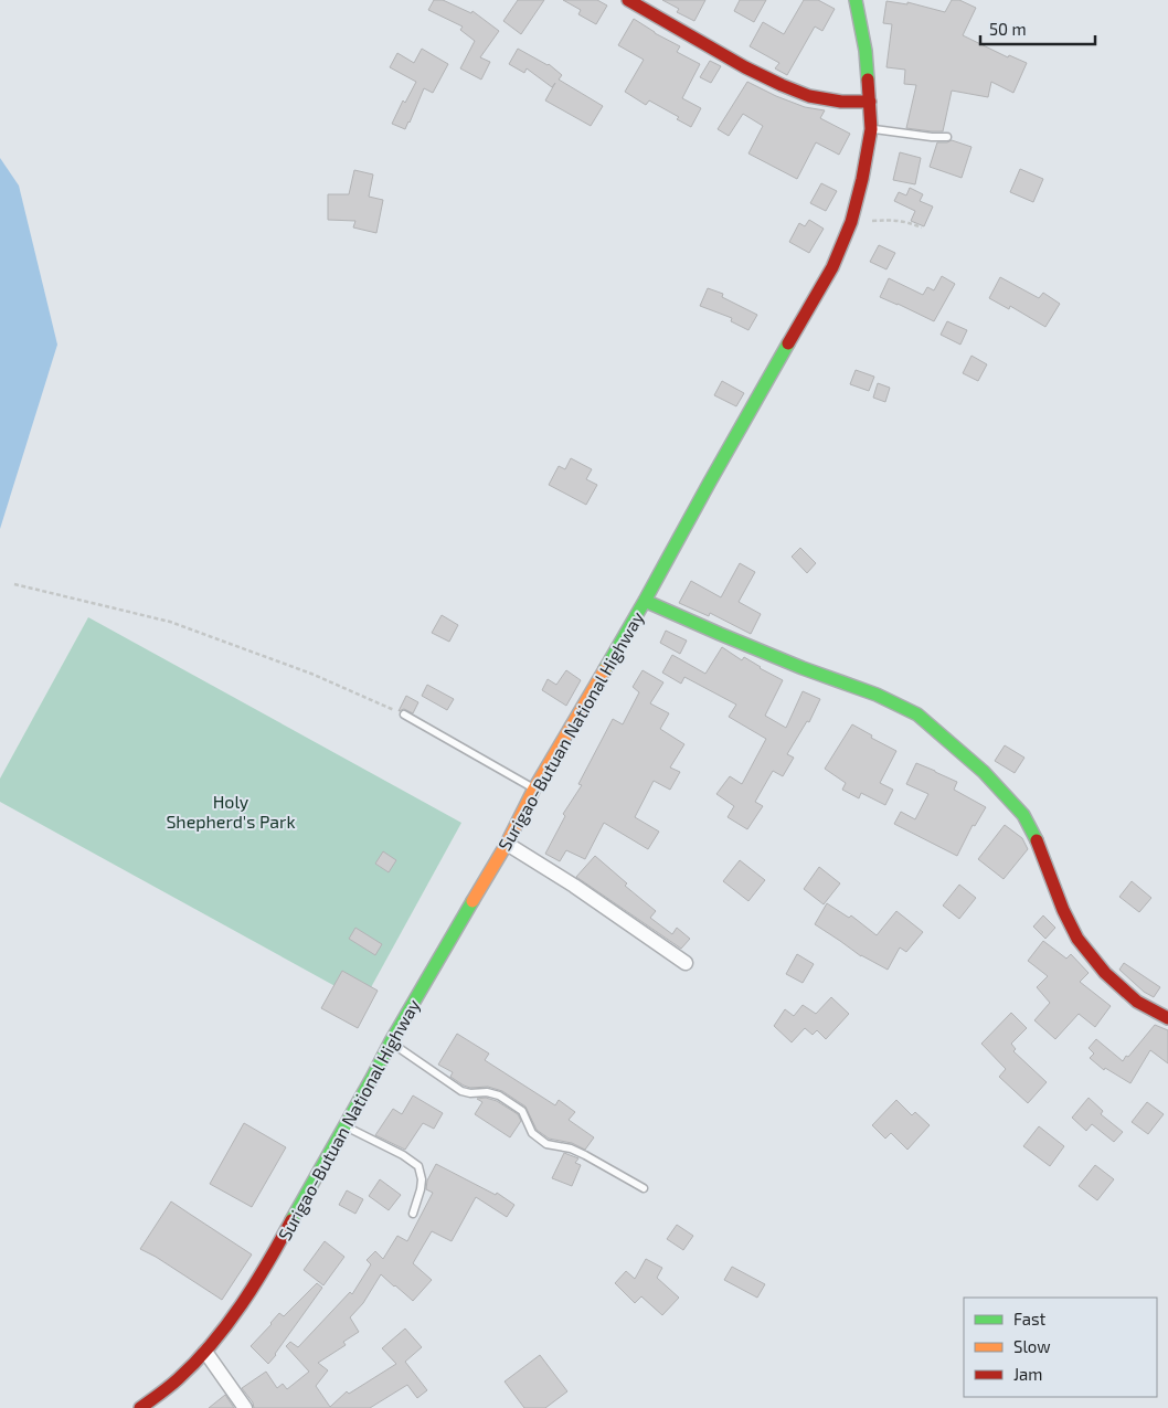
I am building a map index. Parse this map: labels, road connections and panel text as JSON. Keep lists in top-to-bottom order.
{
  "streets": {
    "main road": ["Surigao-Butuan National Highway"]
  },
  "parks": ["Holy Shepherd's Park"],
  "legend": ["Fast", "Slow", "Jam"],
  "scale_bar": "50 m"
}
